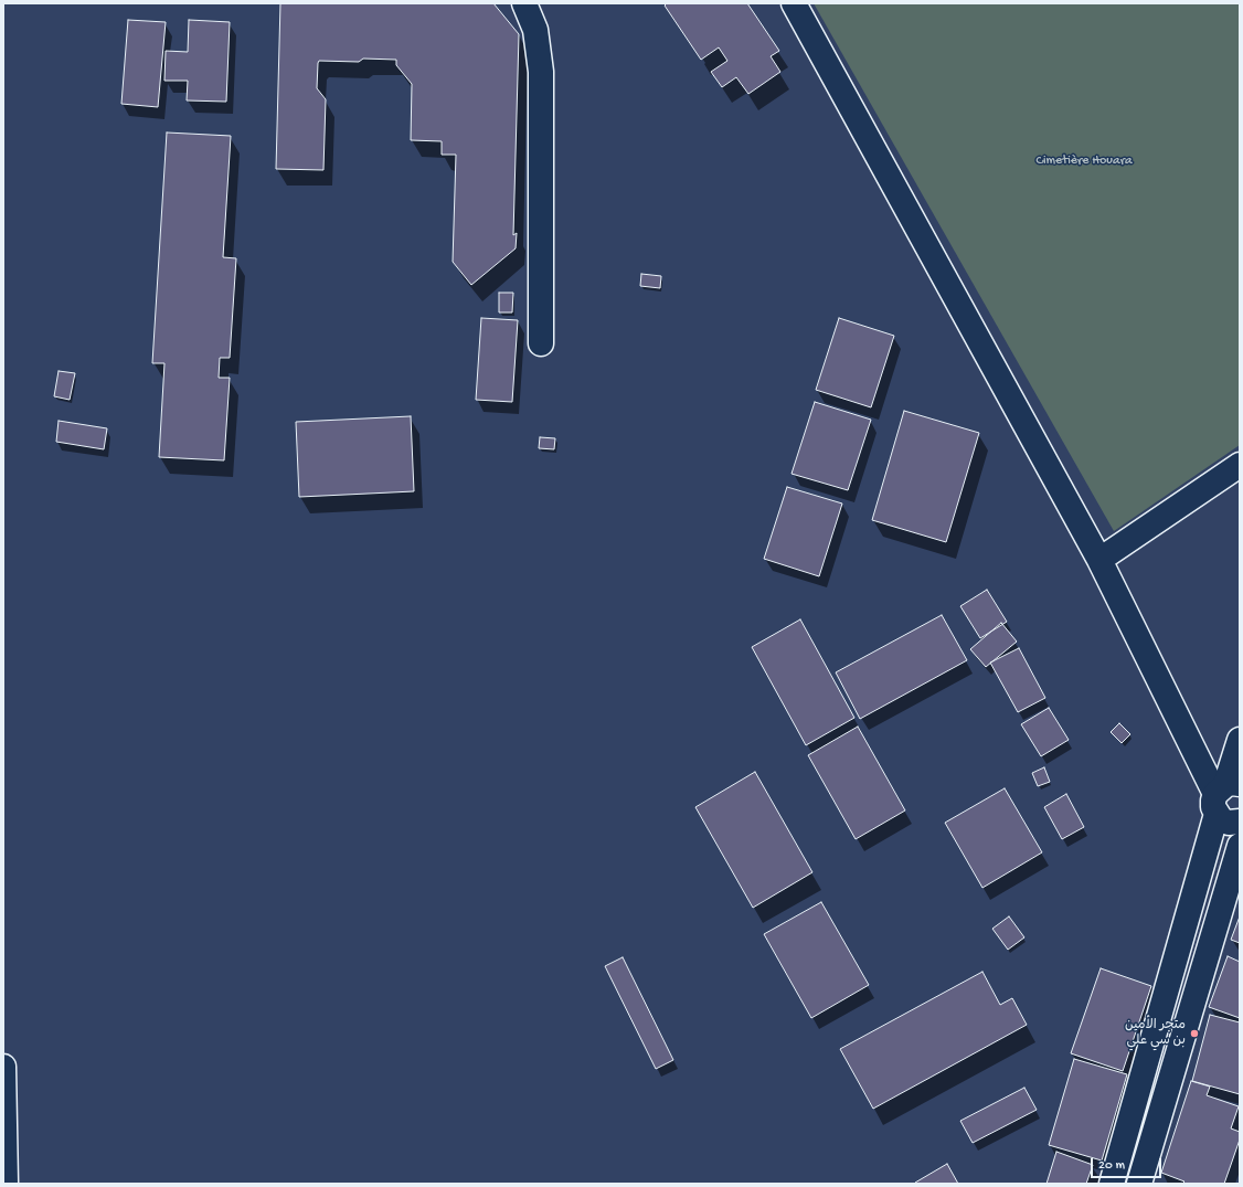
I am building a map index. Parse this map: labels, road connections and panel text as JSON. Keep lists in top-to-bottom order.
{
  "parks": ["Cimetière Houara"],
  "places": ["متجر الأمين بن سي علي"],
  "scale_bar": "20 m"
}
